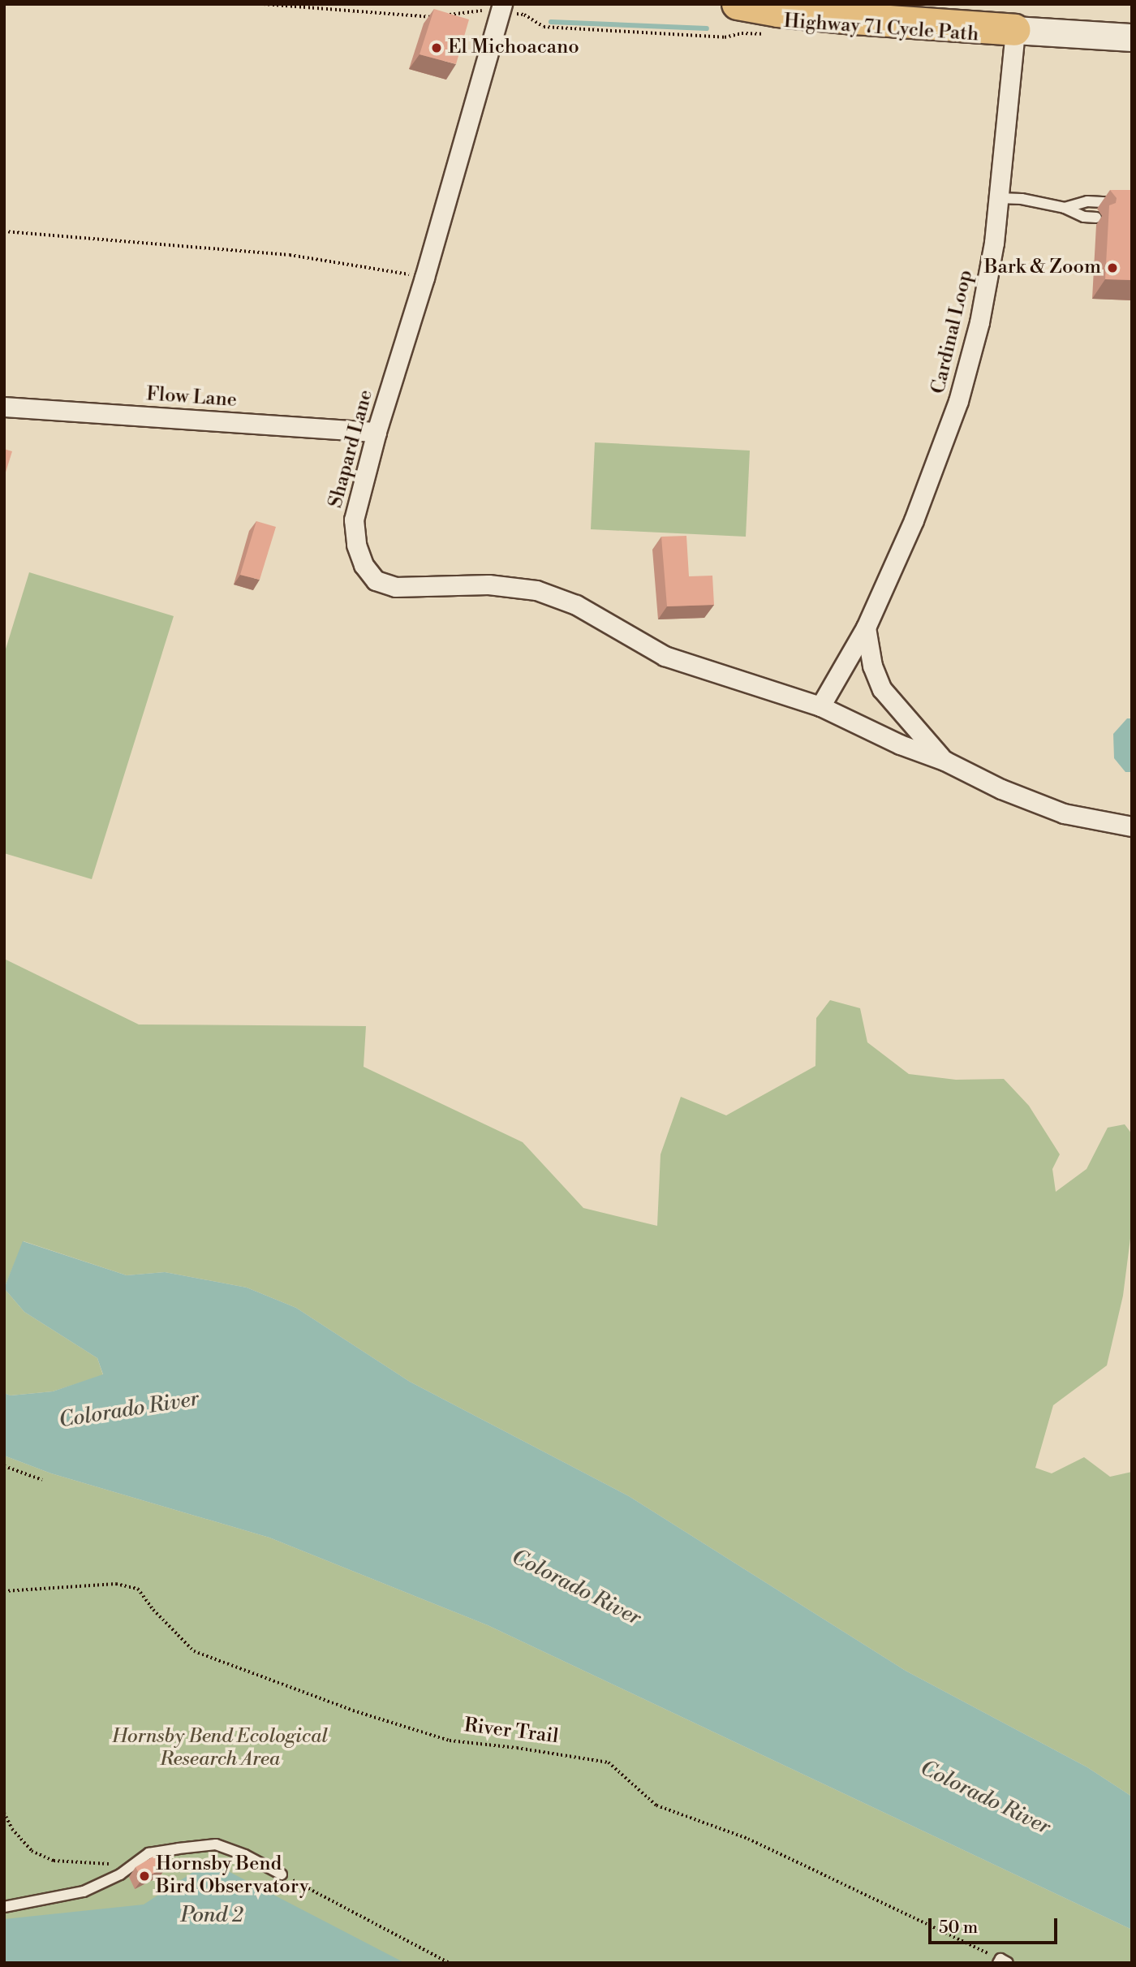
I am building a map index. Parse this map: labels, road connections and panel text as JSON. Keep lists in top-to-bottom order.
{
  "streets": {
    "street": ["Cardinal Loop", "Flow Lane", "Shapard Lane"],
    "path": ["Highway 71 Cycle Path", "River Trail"]
  },
  "crossings": [
    ["Highway 71 Cycle Path", "Shapard Lane"],
    ["Cardinal Loop", "Shapard Lane"],
    ["Flow Lane", "Shapard Lane"]
  ],
  "water": ["Colorado River", "Pond 2"],
  "parks": ["Hornsby Bend Ecological Research Area"],
  "places": ["El Michoacano", "Bark & Zoom", "Hornsby Bend Bird Observatory"],
  "scale_bar": "50 m"
}
